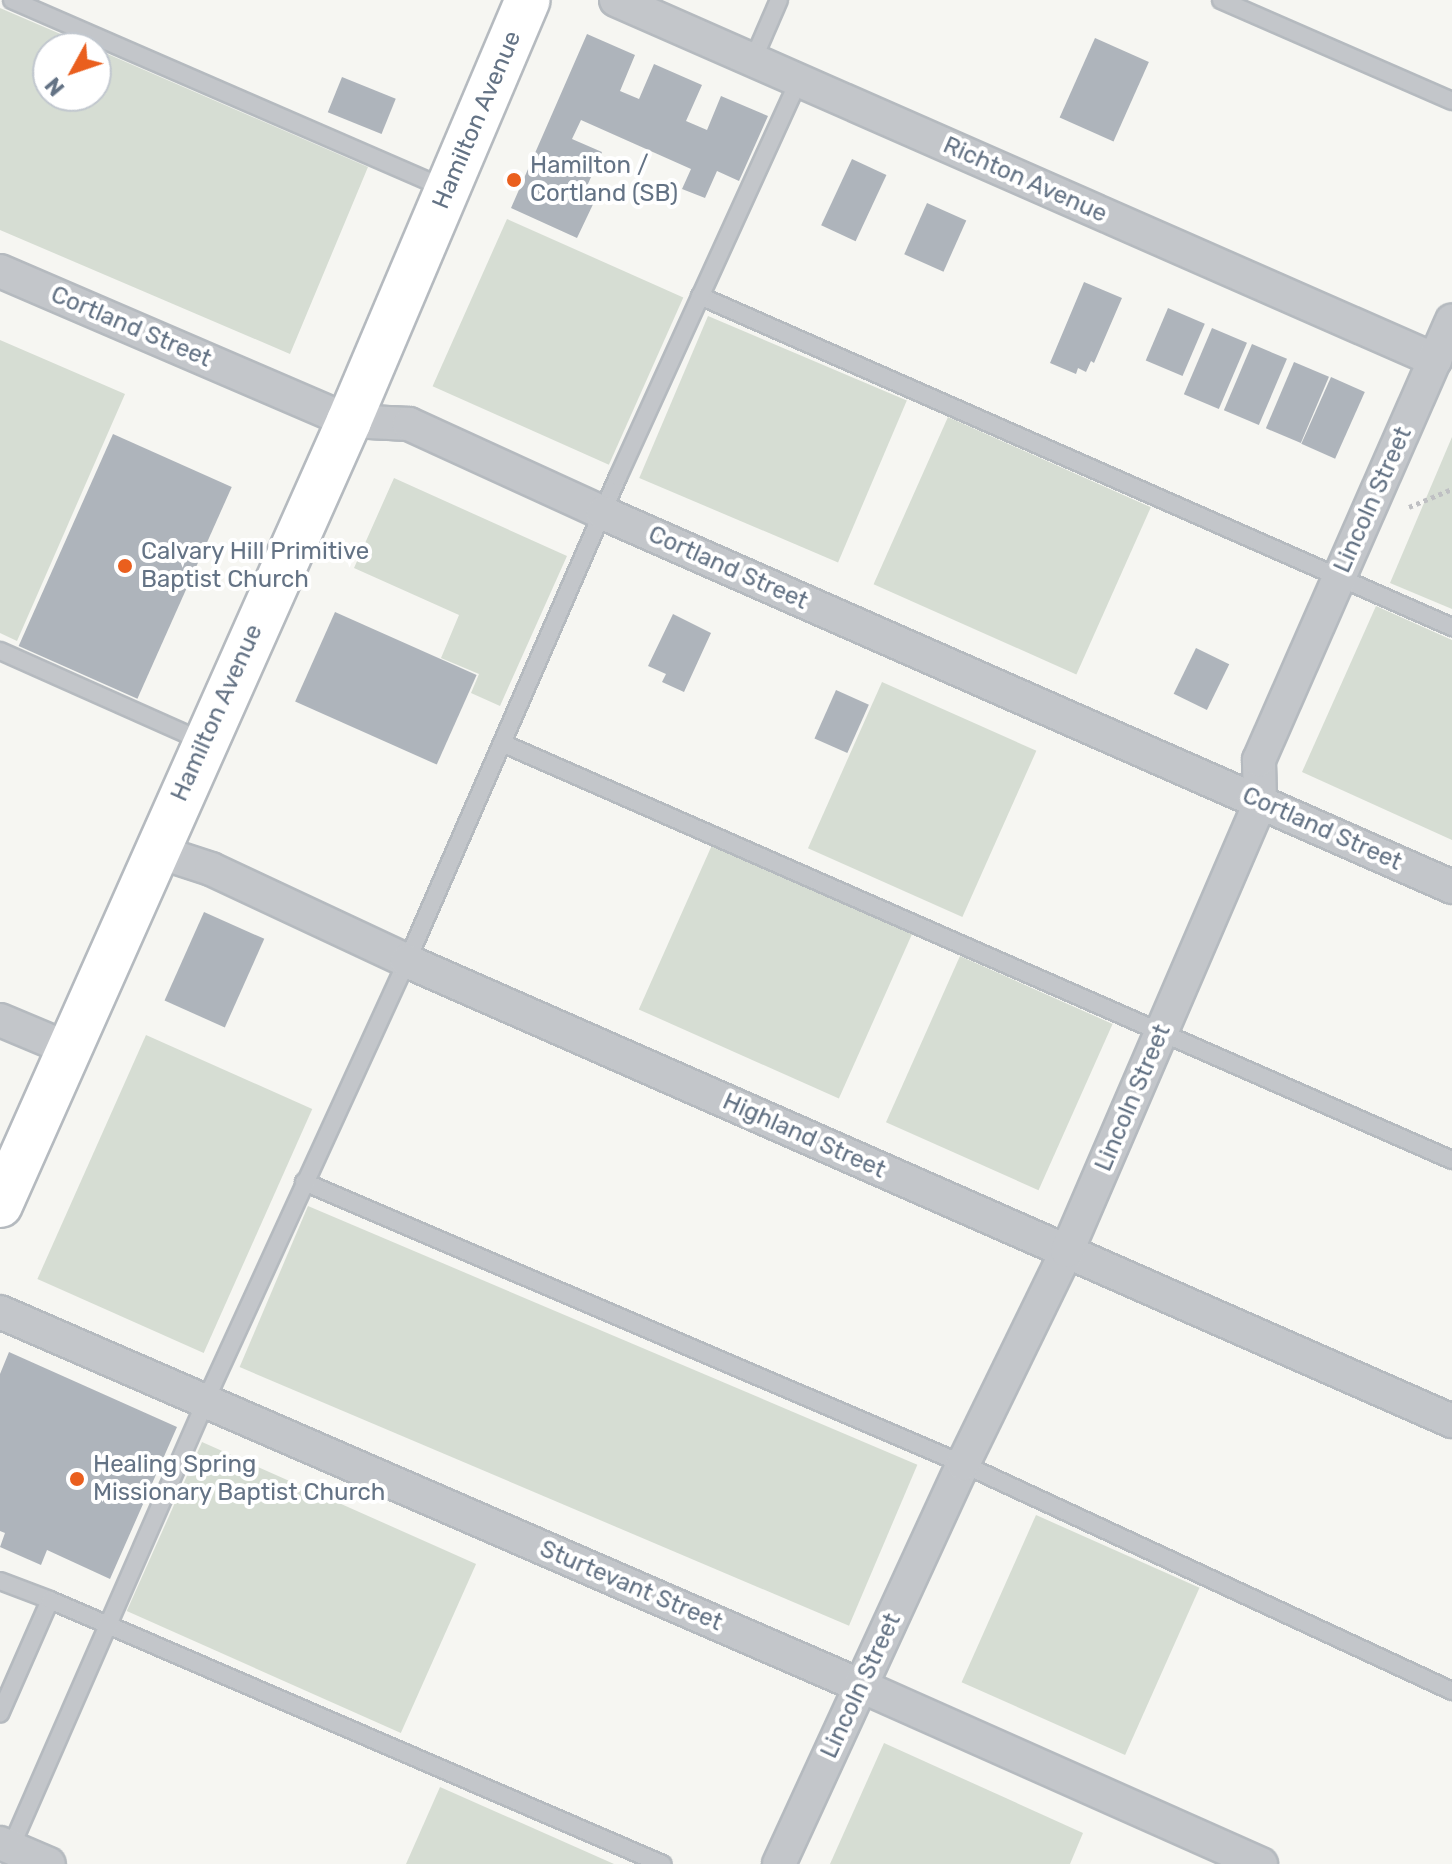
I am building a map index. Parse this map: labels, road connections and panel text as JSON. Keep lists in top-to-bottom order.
{
  "streets": {
    "main road": ["Hamilton Avenue"],
    "street": [
      "Richton Avenue",
      "Cortland Street",
      "Lincoln Street",
      "Highland Street",
      "Sturtevant Street"
    ]
  },
  "crossings": [
    ["Hamilton Avenue", "Cortland Street"],
    ["Hamilton Avenue", "Highland Street"],
    ["Richton Avenue", "Lincoln Street"],
    ["Cortland Street", "Lincoln Street"],
    ["Lincoln Street", "Highland Street"],
    ["Lincoln Street", "Sturtevant Street"]
  ],
  "places": ["Hamilton / Cortland (SB)", "Calvary Hill Primitive Baptist Church", "Healing Spring Missionary Baptist Church"],
  "north": "bottom left"
}
